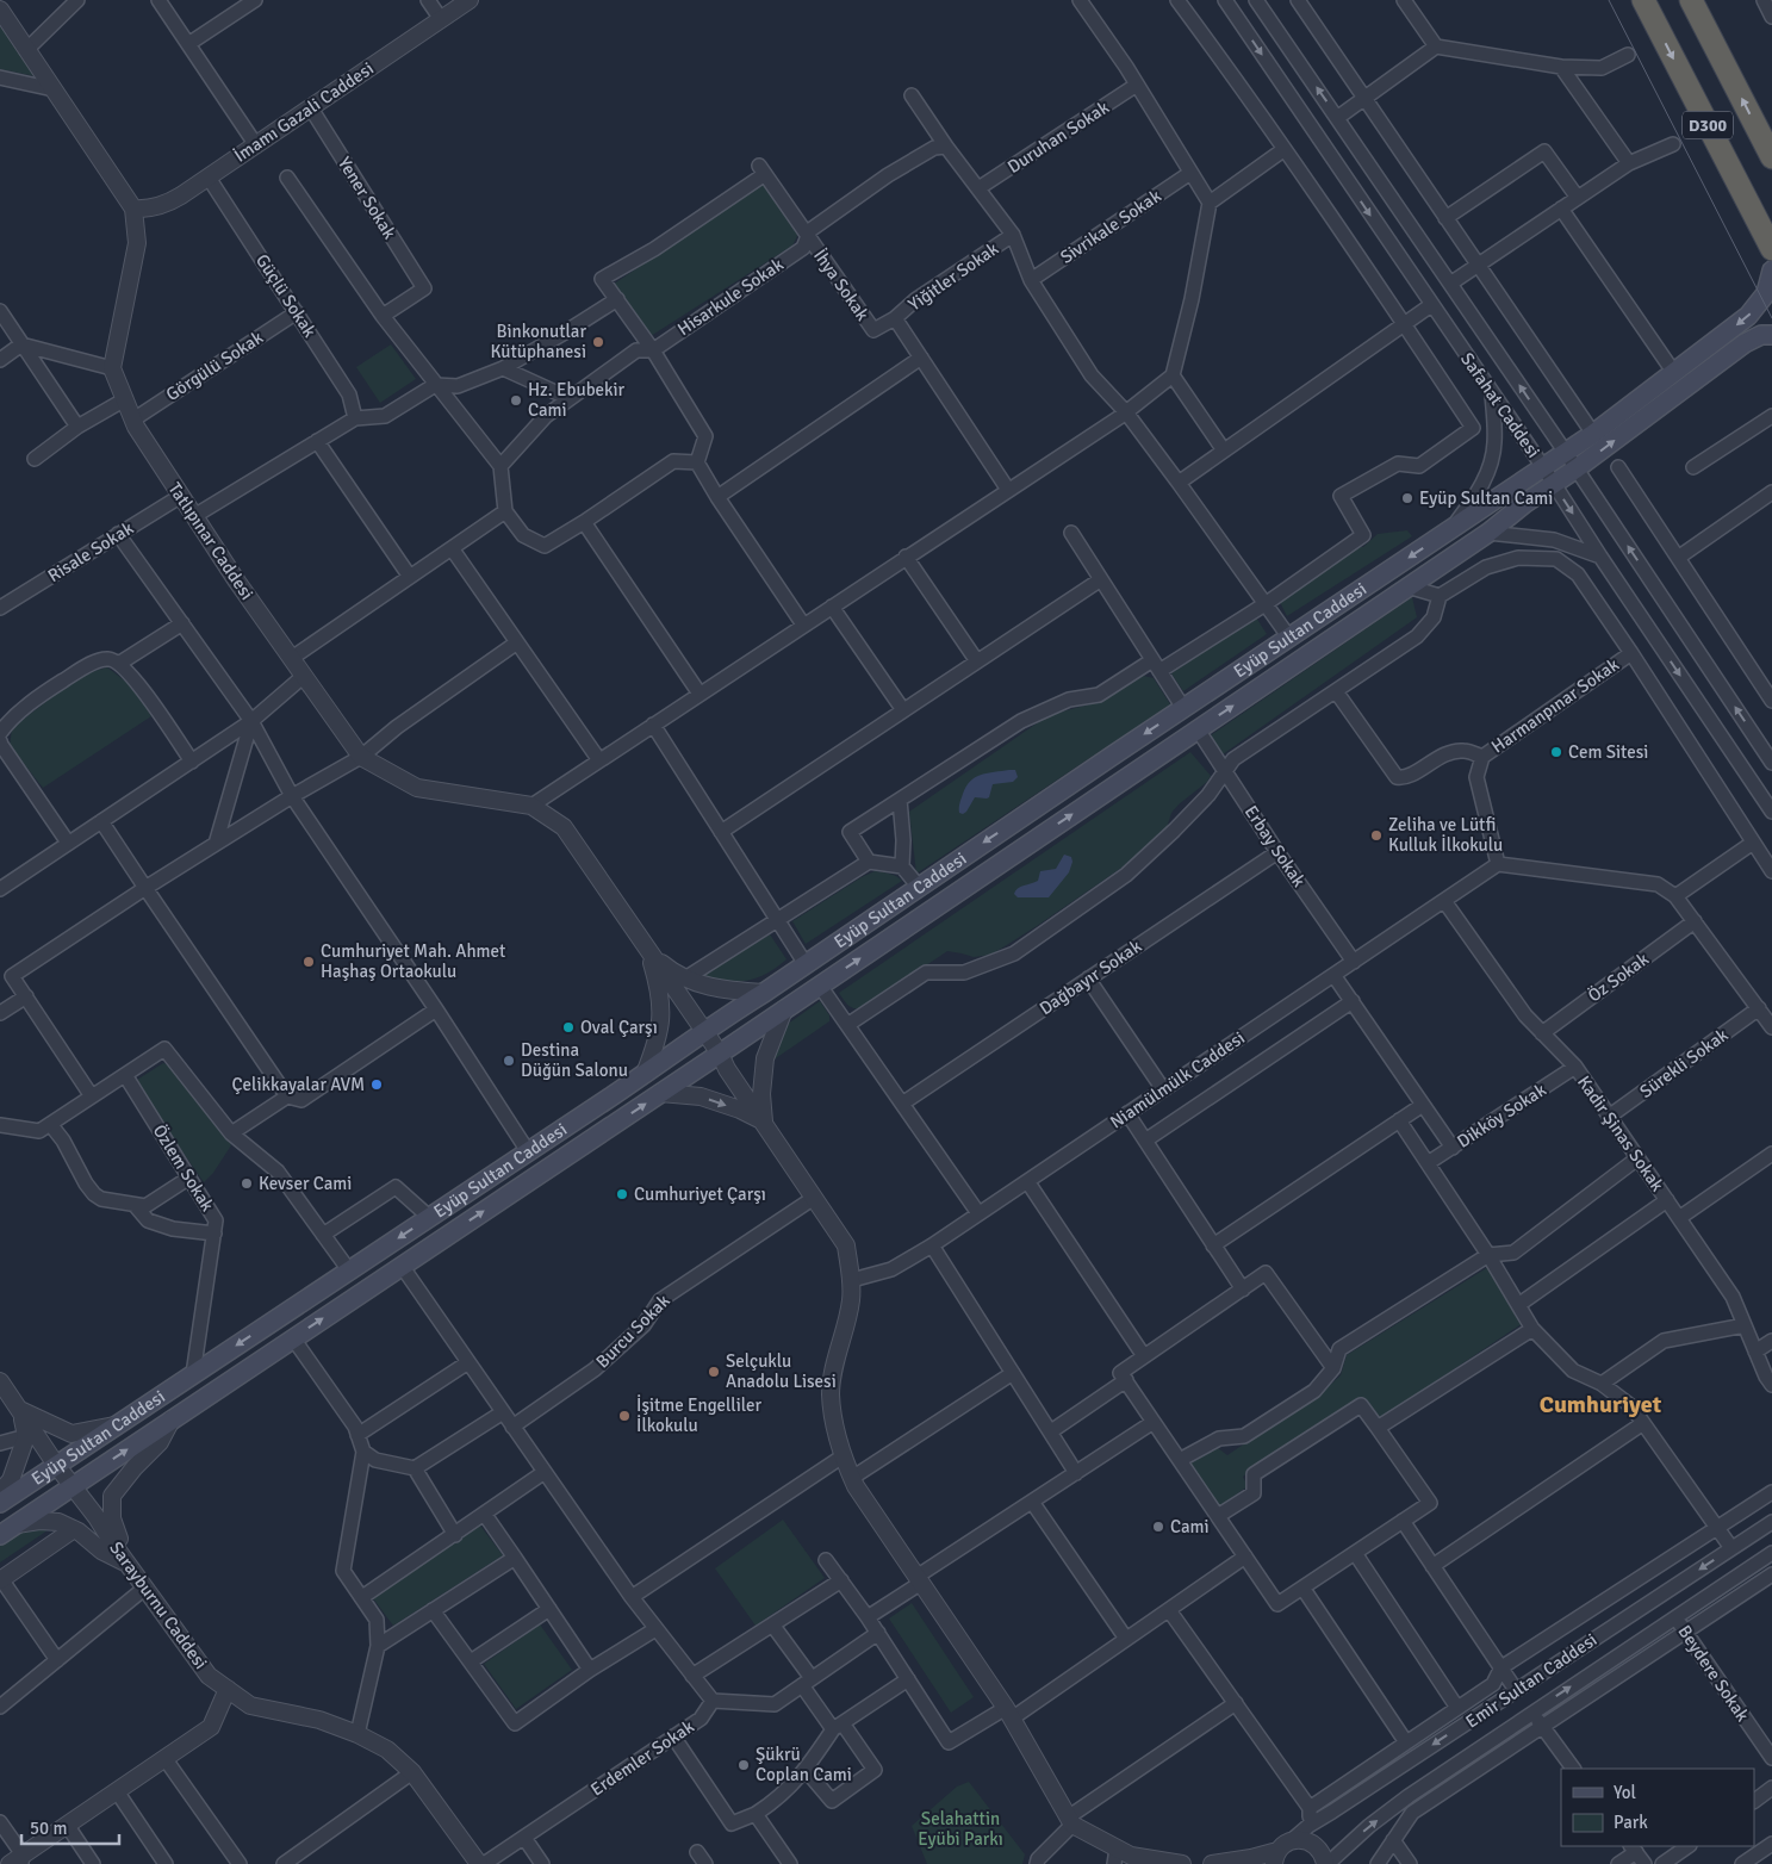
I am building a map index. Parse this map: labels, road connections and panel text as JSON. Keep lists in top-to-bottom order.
{
  "streets": {
    "highway": ["D300"],
    "main road": ["Eyüp Sultan Caddesi"],
    "street": [
      "İmamı Gazali Caddesi",
      "Duruhan Sokak",
      "Yener Sokak",
      "Sivrikale Sokak",
      "Yiğitler Sokak",
      "İhya Sokak",
      "Güçlü Sokak",
      "Hisarkule Sokak",
      "Görgülü Sokak",
      "Safahat Caddesi",
      "Tatlıpınar Caddesi",
      "Risale Sokak",
      "Harmanpınar Sokak",
      "Erbay Sokak",
      "Dağbayır Sokak",
      "Öz Sokak",
      "Sürekli Sokak",
      "Niamülmülk Caddesi",
      "Dikköy Sokak",
      "Kadir Şinas Sokak",
      "Özlem Sokak",
      "Burcu Sokak",
      "Sarayburnu Caddesi",
      "Beydere Sokak",
      "Emir Sultan Caddesi",
      "Erdemler Sokak"
    ]
  },
  "crossings": [
    ["İmamı Gazali Caddesi", "Yener Sokak"],
    ["İmamı Gazali Caddesi", "Güçlü Sokak"],
    ["Yiğitler Sokak", "İhya Sokak"],
    ["İhya Sokak", "Hisarkule Sokak"],
    ["Güçlü Sokak", "Görgülü Sokak"],
    ["Görgülü Sokak", "Tatlıpınar Caddesi"],
    ["Safahat Caddesi", "Eyüp Sultan Caddesi"],
    ["Tatlıpınar Caddesi", "Risale Sokak"],
    ["Tatlıpınar Caddesi", "Eyüp Sultan Caddesi"],
    ["Tatlıpınar Caddesi", "Niamülmülk Caddesi"],
    ["Tatlıpınar Caddesi", "Burcu Sokak"],
    ["Eyüp Sultan Caddesi", "Erbay Sokak"],
    ["Eyüp Sultan Caddesi", "Özlem Sokak"],
    ["Eyüp Sultan Caddesi", "Sarayburnu Caddesi"],
    ["Harmanpınar Sokak", "Niamülmülk Caddesi"],
    ["Erbay Sokak", "Dağbayır Sokak"],
    ["Erbay Sokak", "Niamülmülk Caddesi"],
    ["Öz Sokak", "Kadir Şinas Sokak"],
    ["Sürekli Sokak", "Kadir Şinas Sokak"],
    ["Niamülmülk Caddesi", "Kadir Şinas Sokak"],
    ["Dikköy Sokak", "Kadir Şinas Sokak"],
    ["Sarayburnu Caddesi", "Erdemler Sokak"],
    ["Beydere Sokak", "Emir Sultan Caddesi"]
  ],
  "districts": ["Cumhuriyet"],
  "parks": ["Selahattin Eyübi Parkı"],
  "places": [
    "Binkonutlar Kütüphanesi",
    "Hz. Ebubekir Cami",
    "Eyüp Sultan Cami",
    "Cem Sitesi",
    "Zeliha ve Lütfi Kulluk İlkokulu",
    "Cumhuriyet Mah. Ahmet Haşhaş Ortaokulu",
    "Oval Çarşı",
    "Destina Düğün Salonu",
    "Çelikkayalar AVM",
    "Kevser Cami",
    "Cumhuriyet Çarşı",
    "Selçuklu Anadolu Lisesi",
    "İşitme Engelliler İlkokulu",
    "Cami",
    "Şükrü Coplan Cami"
  ],
  "legend": ["Yol", "Park"],
  "scale_bar": "50 m"
}
